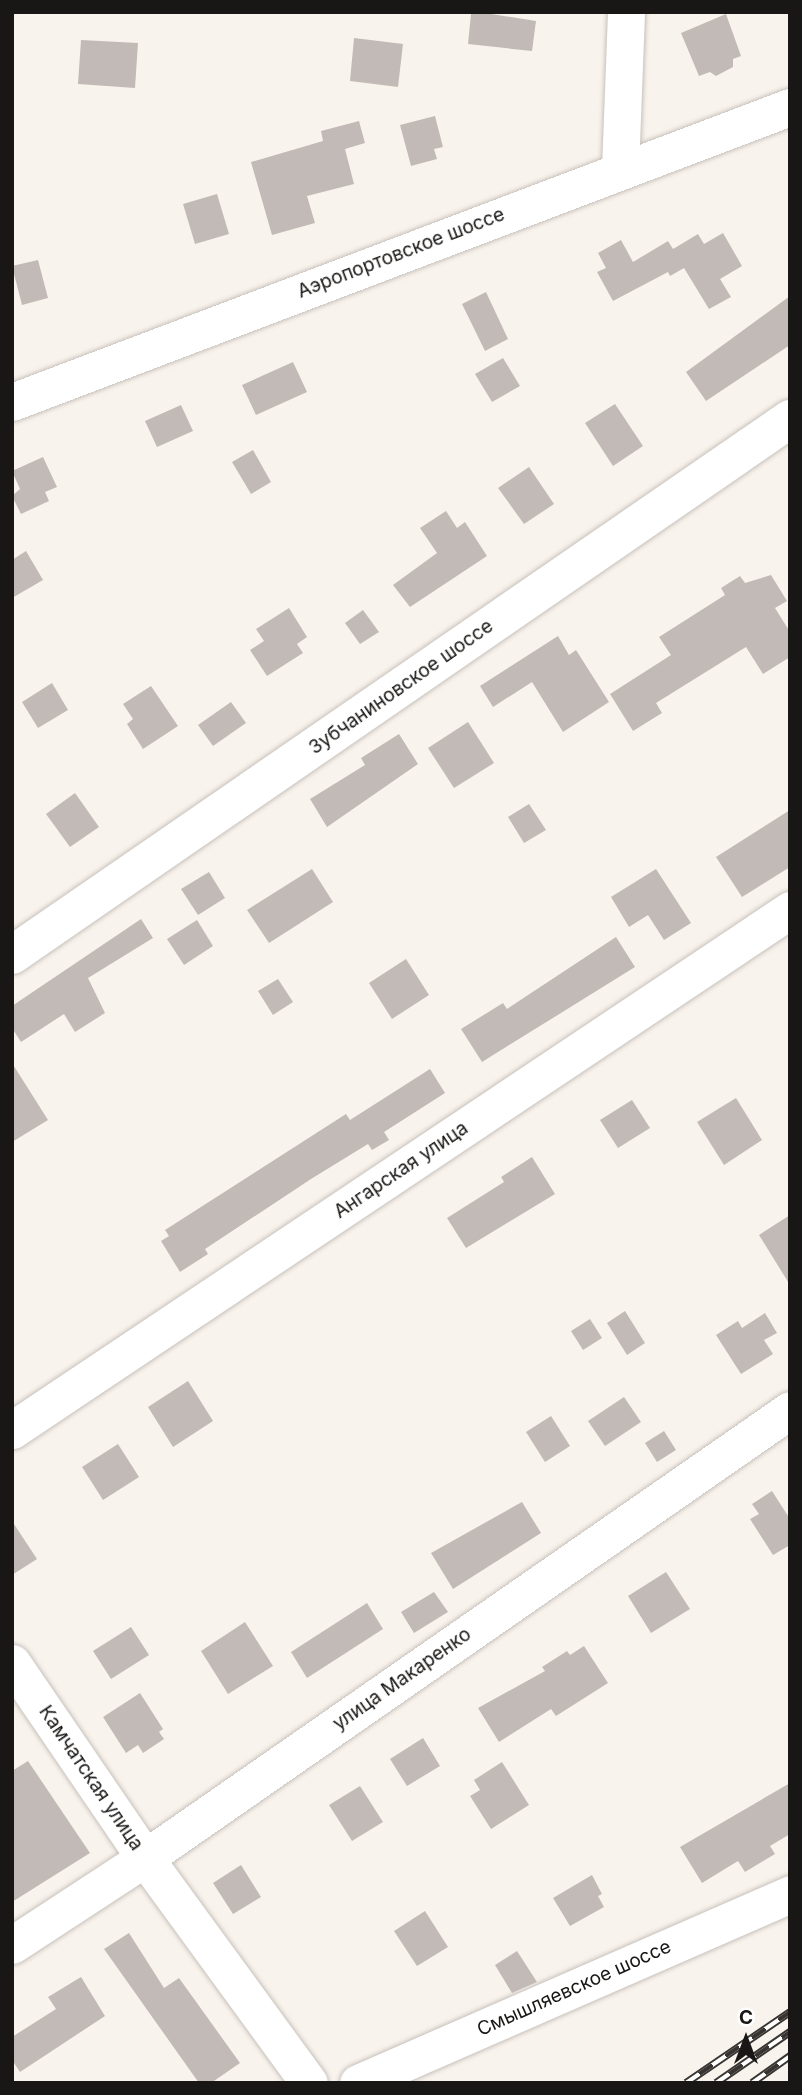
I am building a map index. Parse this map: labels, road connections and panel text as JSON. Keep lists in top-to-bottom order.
{
  "streets": {
    "main road": ["Зубчаниновское шоссе"],
    "street": [
      "Аэропортовское шоссе",
      "Ангарская улица",
      "улица Макаренко",
      "Камчатская улица",
      "Смышляевское шоссе"
    ]
  },
  "crossings": [
    ["улица Макаренко", "Камчатская улица"]
  ],
  "north": "top"
}
